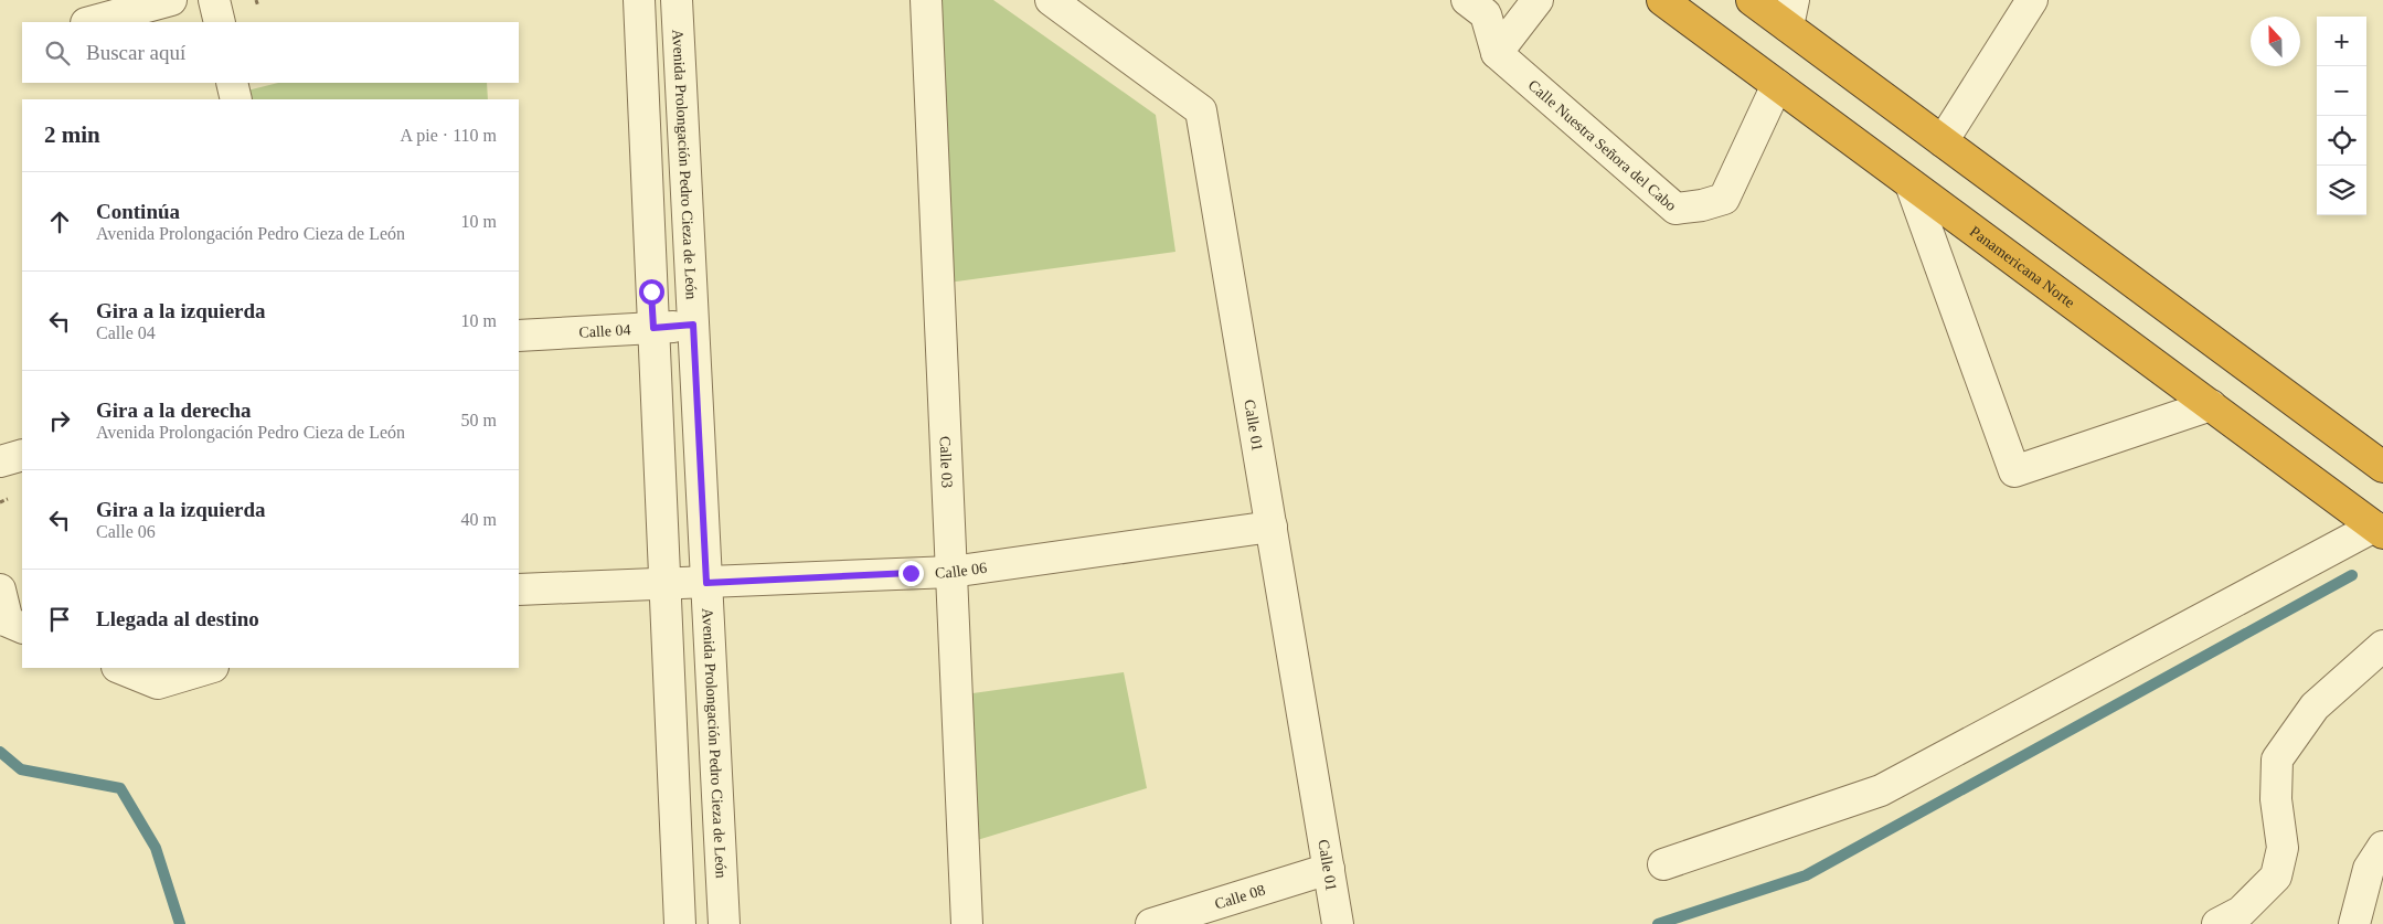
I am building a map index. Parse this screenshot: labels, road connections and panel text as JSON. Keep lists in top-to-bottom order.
{
  "streets": {
    "highway": ["Panamericana Norte"],
    "street": [
      "Calle Nuestra Señora del Cabo",
      "Avenida Prolongación Pedro Cieza de León",
      "Calle 04",
      "Calle 01",
      "Calle 03",
      "Calle 06",
      "Calle 08"
    ]
  },
  "crossings": [
    ["Calle Nuestra Señora del Cabo", "Panamericana Norte"],
    ["Avenida Prolongación Pedro Cieza de León", "Calle 04"],
    ["Avenida Prolongación Pedro Cieza de León", "Calle 06"],
    ["Calle 01", "Calle 06"],
    ["Calle 01", "Calle 08"],
    ["Calle 03", "Calle 06"]
  ],
  "north": "top",
  "page": {
    "map_buttons": ["+", "−"],
    "search": "Buscar aquí",
    "heading": ["2 min", "A pie · 110 m"],
    "list": [
      ["Continúa", "Avenida Prolongación Pedro Cieza de León", "10 m"],
      ["Gira a la izquierda", "Calle 04", "10 m"],
      ["Gira a la derecha", "Avenida Prolongación Pedro Cieza de León", "50 m"],
      ["Gira a la izquierda", "Calle 06", "40 m"],
      "Llegada al destino"
    ]
  }
}
